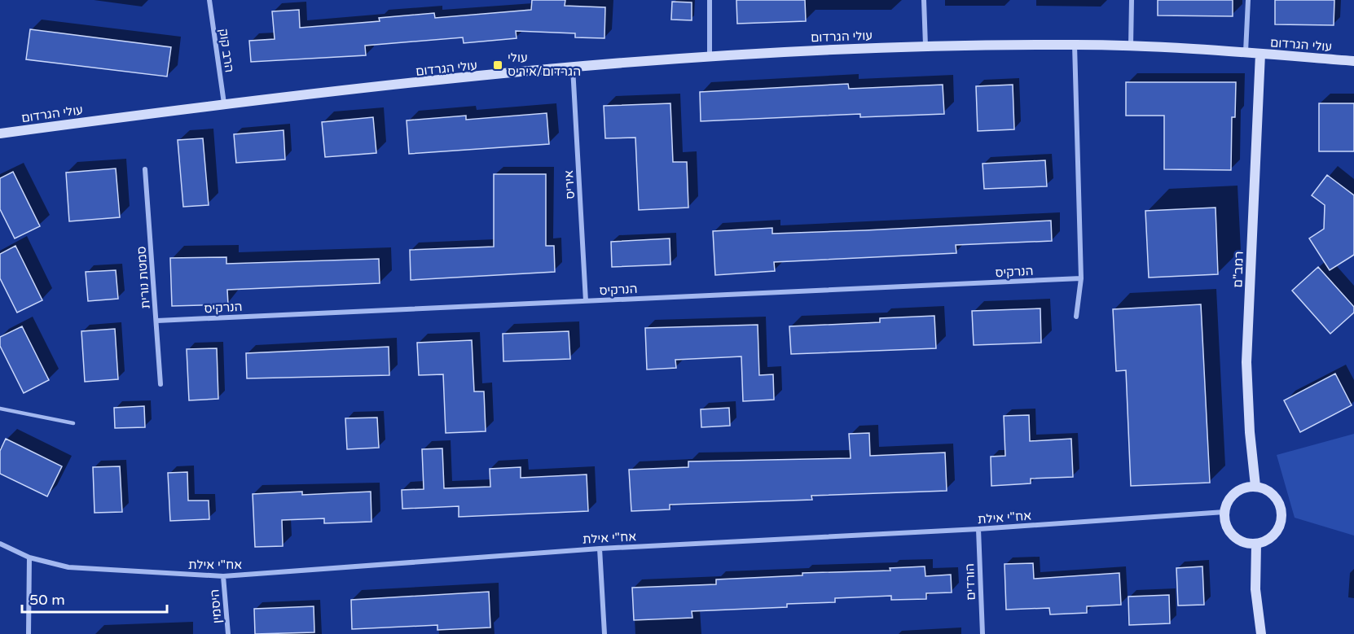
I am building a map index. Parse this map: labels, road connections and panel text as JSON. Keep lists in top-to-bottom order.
{
  "streets": {
    "street": [
      "עולי הגרדום",
      "הרב קוק",
      "איריס",
      "רמב\"ם",
      "הנרקיס",
      "סמטת נורית",
      "אח\"י אילת",
      "הורדים",
      "היסמין"
    ]
  },
  "crossings": [
    ["עולי הגרדום", "הרב קוק"],
    ["עולי הגרדום", "איריס"],
    ["עולי הגרדום", "רמב\"ם"],
    ["איריס", "הנרקיס"],
    ["רמב\"ם", "אח\"י אילת"],
    ["הנרקיס", "סמטת נורית"],
    ["אח\"י אילת", "הורדים"],
    ["אח\"י אילת", "היסמין"]
  ],
  "places": {
    "transit": ["עולי הגרדום/איריס"]
  },
  "scale_bar": "50 m"
}
